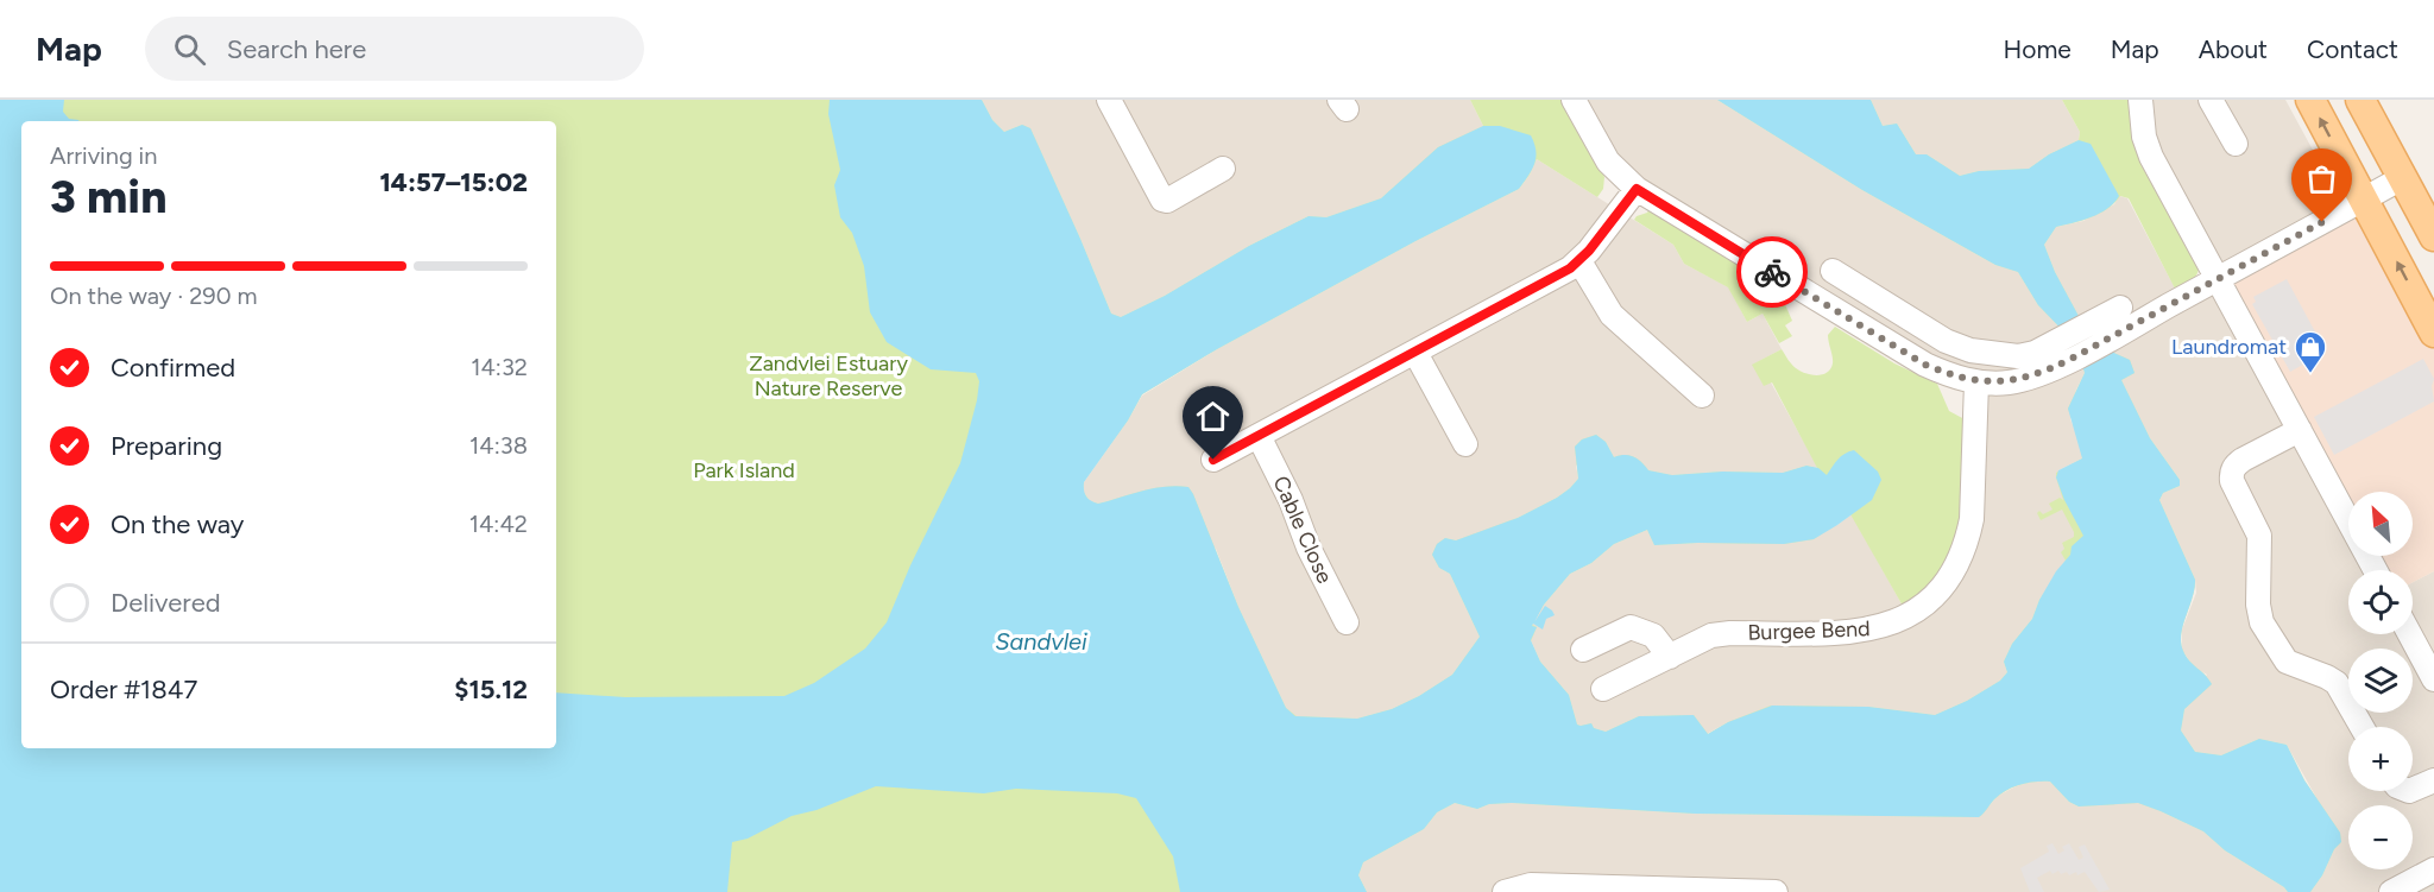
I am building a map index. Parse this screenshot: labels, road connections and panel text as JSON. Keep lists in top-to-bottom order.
{
  "streets": {
    "street": ["Cable Close", "Burgee Bend"]
  },
  "water": ["Sandvlei"],
  "parks": ["Zandvlei Estuary Nature Reserve", "Park Island"],
  "places": {
    "shop": ["Laundromat"]
  },
  "north": "top left",
  "page": {
    "header": "Map",
    "search": "Search here",
    "nav": [
      "Home",
      "Map",
      "About",
      "Contact"
    ],
    "heading": ["3 min", "Arriving in", "14:57–15:02"],
    "panel": ["Order #1847", "$15.12"],
    "bar": "On the way · 290 m",
    "list": [
      ["Confirmed", "14:32"],
      ["Preparing", "14:38"],
      ["On the way", "14:42"],
      "Delivered"
    ],
    "map_buttons": ["+", "−"]
  }
}
